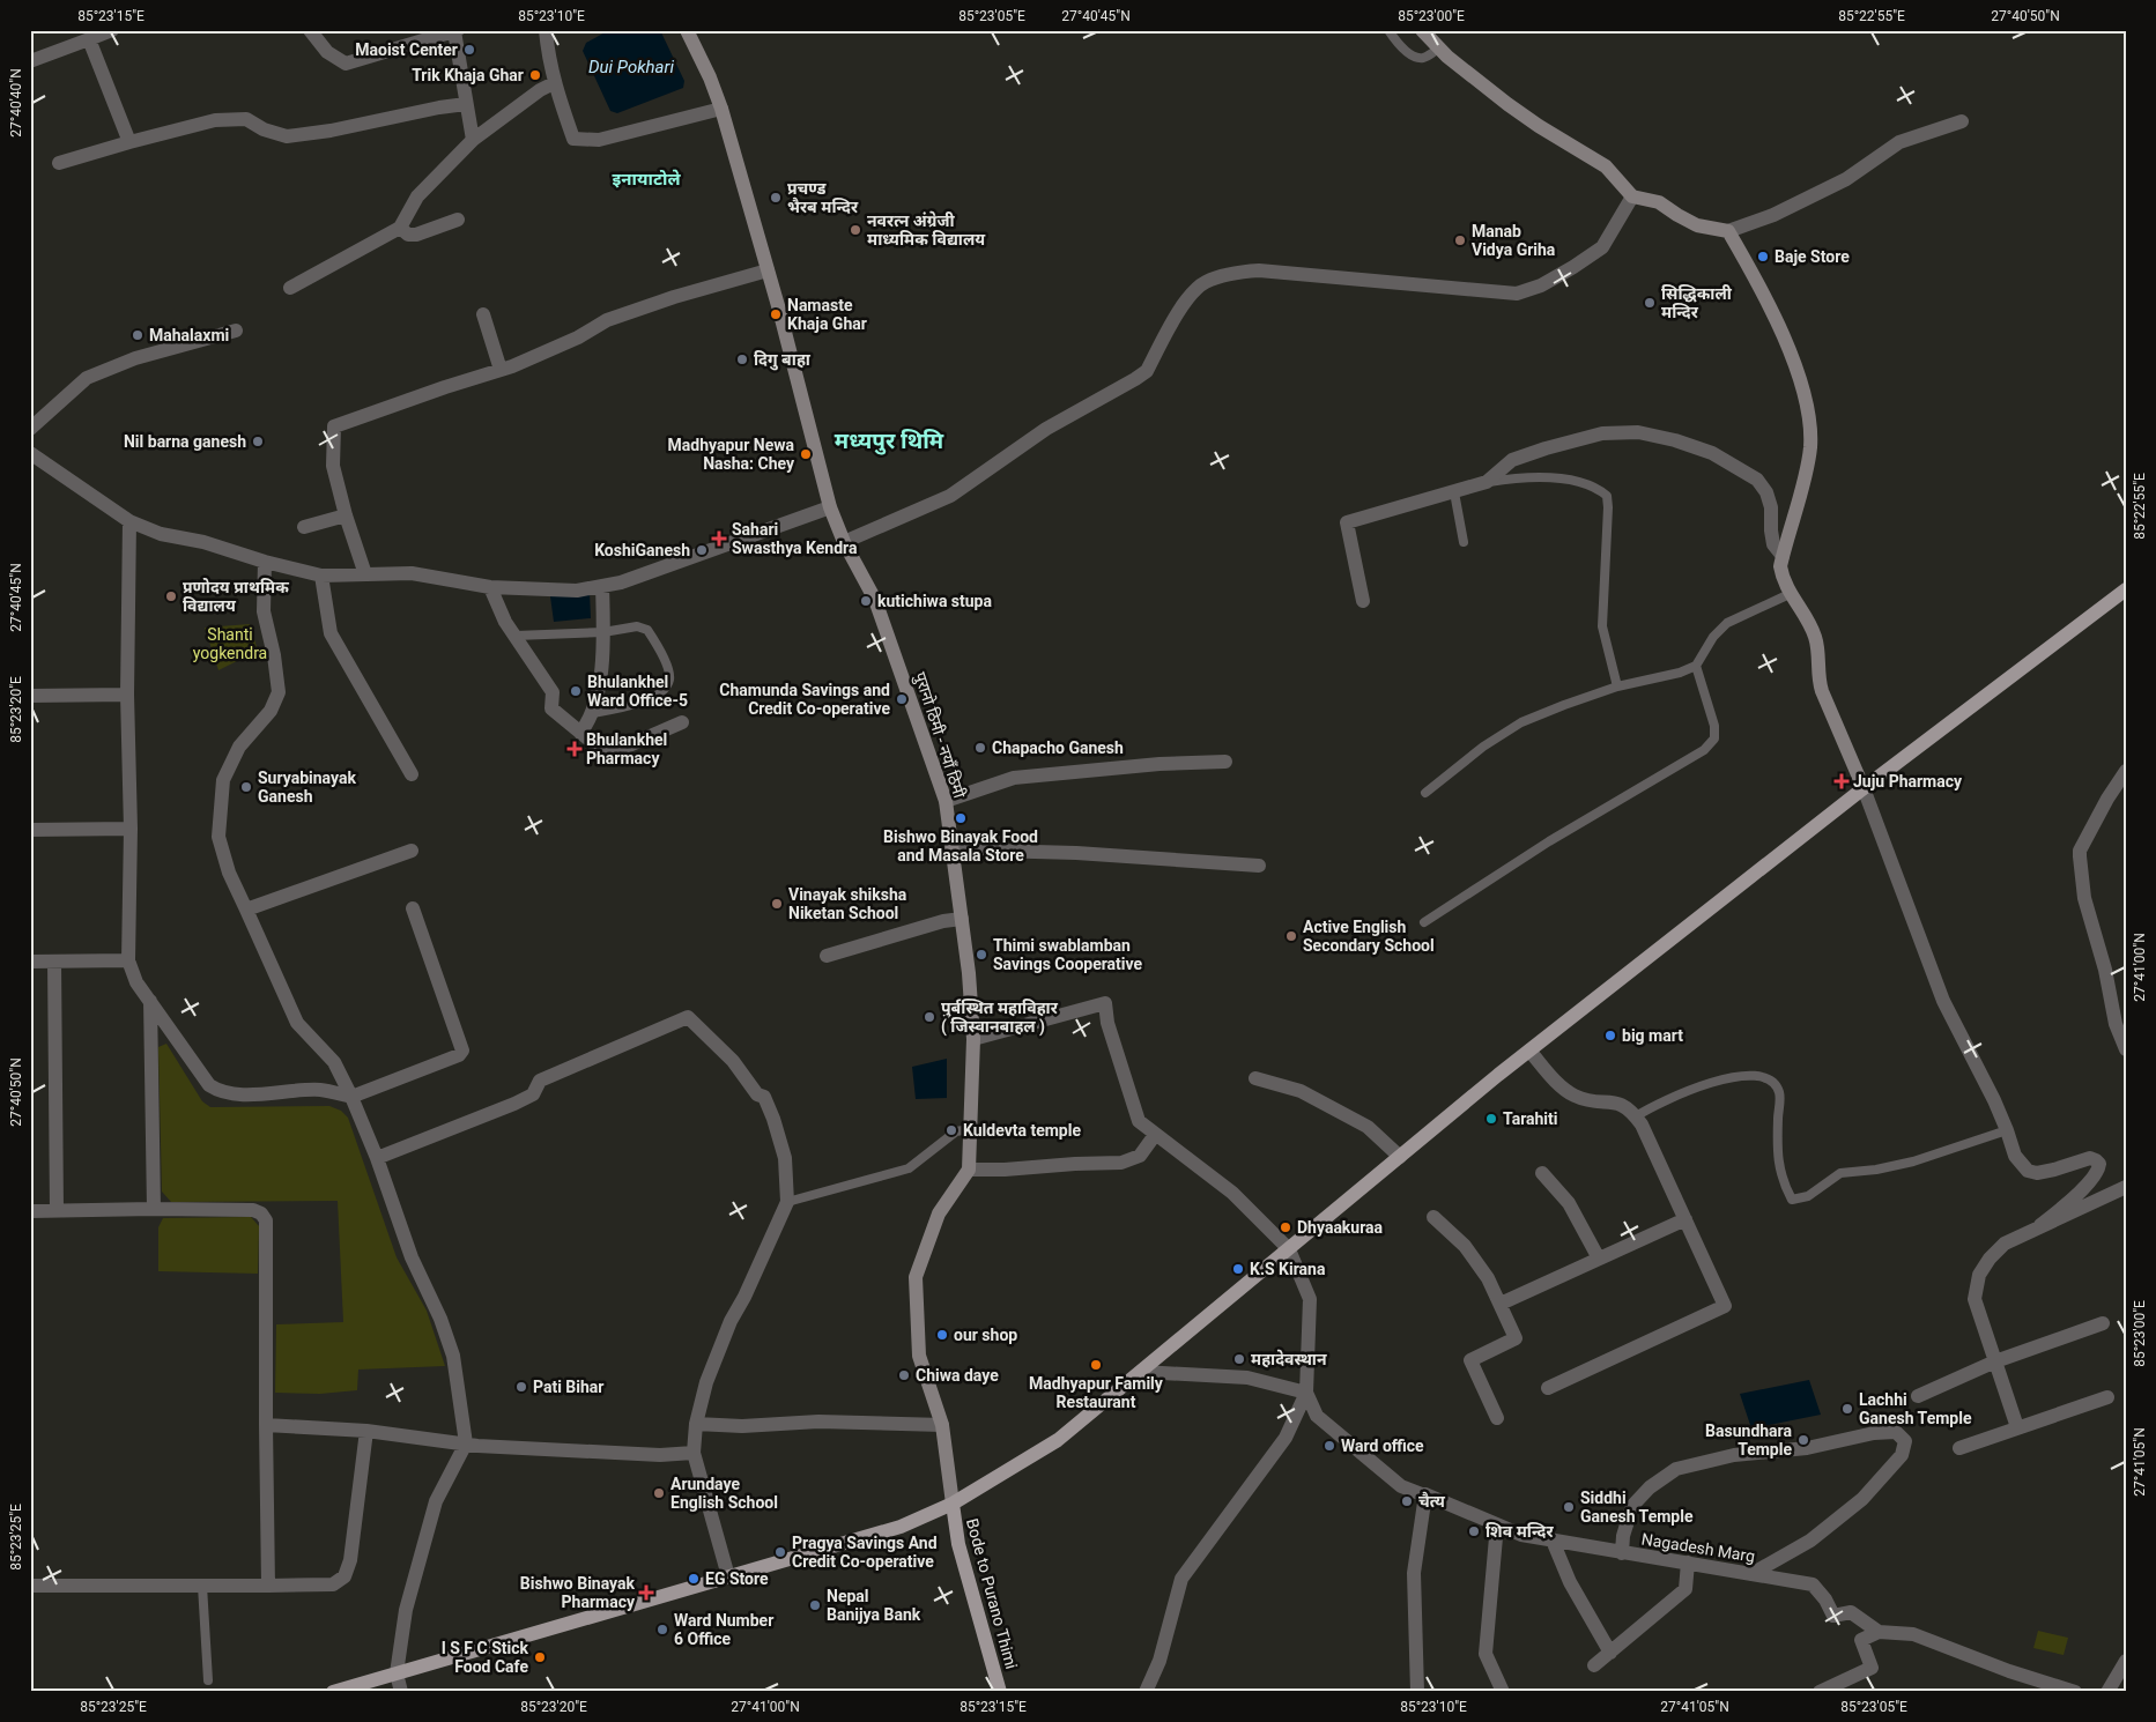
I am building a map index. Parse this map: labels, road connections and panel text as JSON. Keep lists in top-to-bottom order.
{
  "streets": {
    "main road": ["पुरानो ठिमी - नयाँ ठिमी", "Bode to Purano Thimi"],
    "street": ["Nagadesh Marg"]
  },
  "districts": ["इनायाटोले", "मध्यपुर थिमि"],
  "water": ["Dui Pokhari"],
  "parks": ["Shanti yogkendra"],
  "places": {
    "other": [
      "Maoist Center",
      "Trik Khaja Ghar",
      "प्रचण्ड भैरब मन्दिर",
      "नवरत्न अंग्रेजी माध्यमिक विद्यालय",
      "Manab Vidya Griha",
      "Baje Store",
      "सिद्धिकाली मन्दिर",
      "Namaste Khaja Ghar",
      "Mahalaxmi",
      "दिगु बाहा",
      "Nil barna ganesh",
      "Madhyapur Newa Nasha: Chey",
      "KoshiGanesh",
      "प्रणोदय प्राथमिक विद्यालय",
      "kutichiwa stupa",
      "Bhulankhel Ward Office-5",
      "Chamunda Savings and Credit Co-operative",
      "Chapacho Ganesh",
      "Suryabinayak Ganesh",
      "Bishwo Binayak Food and Masala Store",
      "Vinayak shiksha Niketan School",
      "Active English Secondary School",
      "Thimi swablamban Savings Cooperative",
      "पुर्बस्थित महाविहार ( जिस्वानबाहल )",
      "big mart",
      "Tarahiti",
      "Kuldevta temple",
      "Dhyaakuraa",
      "K.S Kirana",
      "our shop",
      "महादेवस्थान",
      "Madhyapur Family Restaurant",
      "Chiwa daye",
      "Pati Bihar",
      "Lachhi Ganesh Temple",
      "Basundhara Temple",
      "Ward office",
      "Arundaye English School",
      "चैत्य",
      "Siddhi Ganesh Temple",
      "शिव मन्दिर",
      "Pragya Savings And Credit Co-operative",
      "EG Store",
      "Nepal Banijya Bank",
      "Ward Number 6 Office",
      "I S F C Stick Food Cafe"
    ],
    "health": [
      "Sahari Swasthya Kendra",
      "Bhulankhel Pharmacy",
      "Juju Pharmacy",
      "Bishwo Binayak Pharmacy"
    ]
  },
  "coordinates": [
    "85°23'15\"E",
    "85°23'10\"E",
    "85°23'05\"E",
    "27°40'45\"N",
    "85°23'00\"E",
    "85°22'55\"E",
    "27°40'50\"N",
    "27°40'40\"N",
    "85°23'20\"E",
    "27°41'00\"N",
    "27°41'05\"N",
    "85°23'25\"E"
  ]
}
